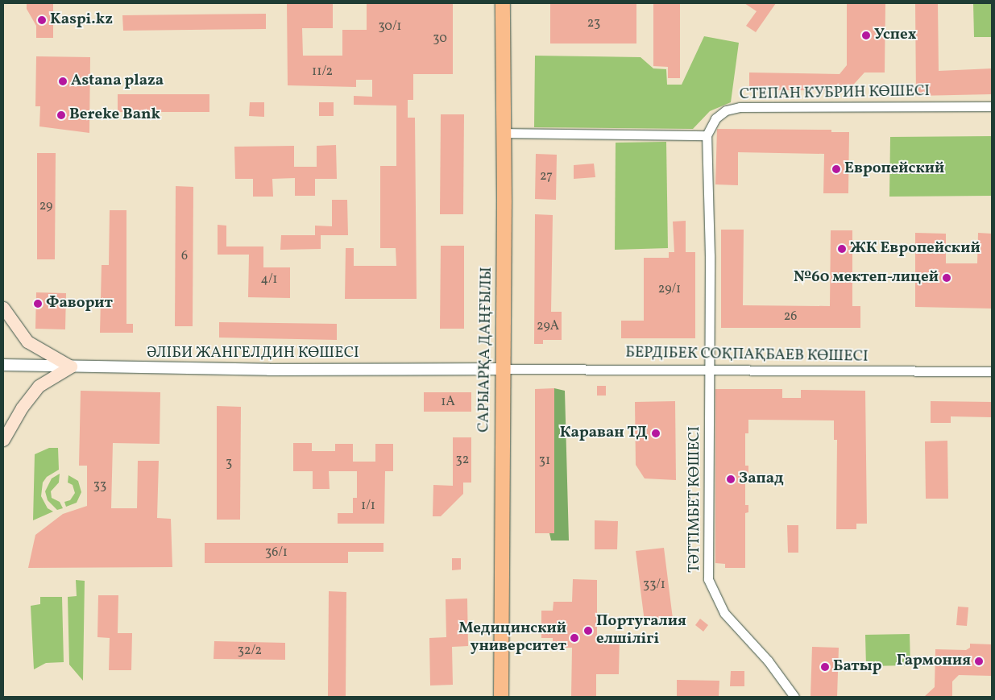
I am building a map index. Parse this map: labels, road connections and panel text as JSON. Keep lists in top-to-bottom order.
{
  "streets": {
    "main road": ["САРЫАРҚА ДАҢҒЫЛЫ"],
    "street": [
      "СТЕПАН КУБРИН КӨШЕСІ",
      "ӘЛІБИ ЖАНГЕЛДИН КӨШЕСІ",
      "БЕРДІБЕК СОҚПАҚБАЕВ КӨШЕСІ",
      "ТӘТТІМБЕТ КӨШЕСІ"
    ]
  },
  "crossings": [
    ["СТЕПАН КУБРИН КӨШЕСІ", "БЕРДІБЕК СОҚПАҚБАЕВ КӨШЕСІ"],
    ["СТЕПАН КУБРИН КӨШЕСІ", "ТӘТТІМБЕТ КӨШЕСІ"],
    ["САРЫАРҚА ДАҢҒЫЛЫ", "ӘЛІБИ ЖАНГЕЛДИН КӨШЕСІ"],
    ["САРЫАРҚА ДАҢҒЫЛЫ", "БЕРДІБЕК СОҚПАҚБАЕВ КӨШЕСІ"],
    ["ӘЛІБИ ЖАНГЕЛДИН КӨШЕСІ", "БЕРДІБЕК СОҚПАҚБАЕВ КӨШЕСІ"],
    ["БЕРДІБЕК СОҚПАҚБАЕВ КӨШЕСІ", "ТӘТТІМБЕТ КӨШЕСІ"]
  ],
  "places": [
    "Kaspi.kz",
    "Успех",
    "Astana plaza",
    "Bereke Bank",
    "Европейский",
    "ЖК Европейский",
    "№60 мектеп-лицей",
    "Фаворит",
    "Караван ТД",
    "Запад",
    "Португалия елшілігі",
    "Медицинский университет",
    "Гармония",
    "Батыр"
  ],
  "house_numbers": [
    "23",
    "30/1",
    "30",
    "11/2",
    "27",
    "29",
    "6",
    "4/1",
    "29/1",
    "26",
    "29А",
    "1А",
    "32",
    "31",
    "3",
    "33",
    "1/1",
    "36/1",
    "33/1",
    "32/2"
  ]
}
